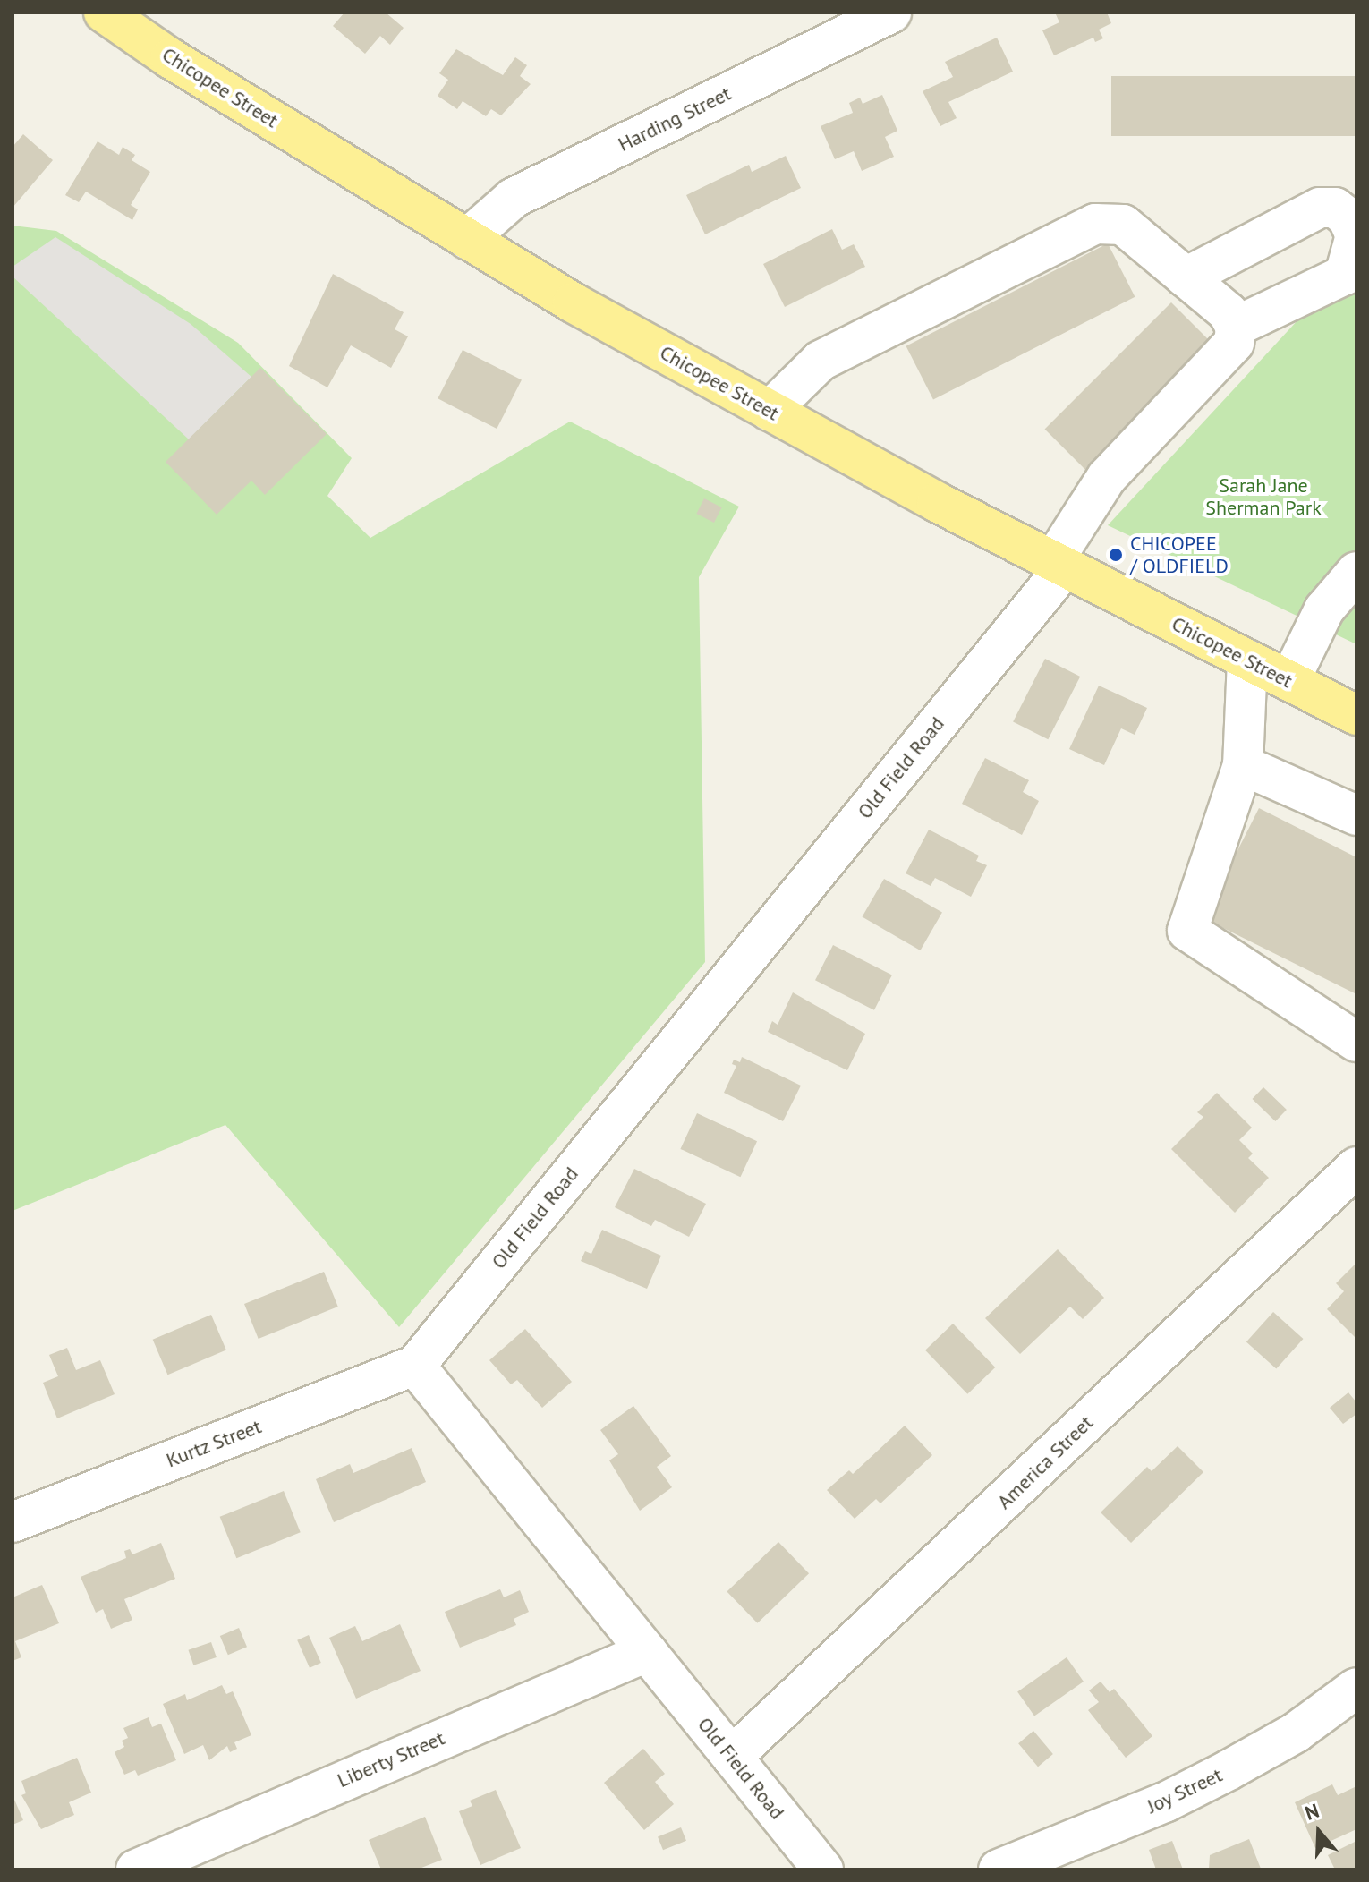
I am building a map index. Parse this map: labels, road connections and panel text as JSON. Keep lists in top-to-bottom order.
{
  "streets": {
    "main road": ["Chicopee Street"],
    "street": [
      "Harding Street",
      "Old Field Road",
      "Kurtz Street",
      "America Street",
      "Liberty Street",
      "Joy Street"
    ]
  },
  "crossings": [
    ["Chicopee Street", "Harding Street"],
    ["Chicopee Street", "Old Field Road"],
    ["Old Field Road", "Kurtz Street"],
    ["Old Field Road", "America Street"],
    ["Old Field Road", "Liberty Street"]
  ],
  "parks": ["Sarah Jane Sherman Park"],
  "places": ["CHICOPEE / OLDFIELD"],
  "north": "top"
}
